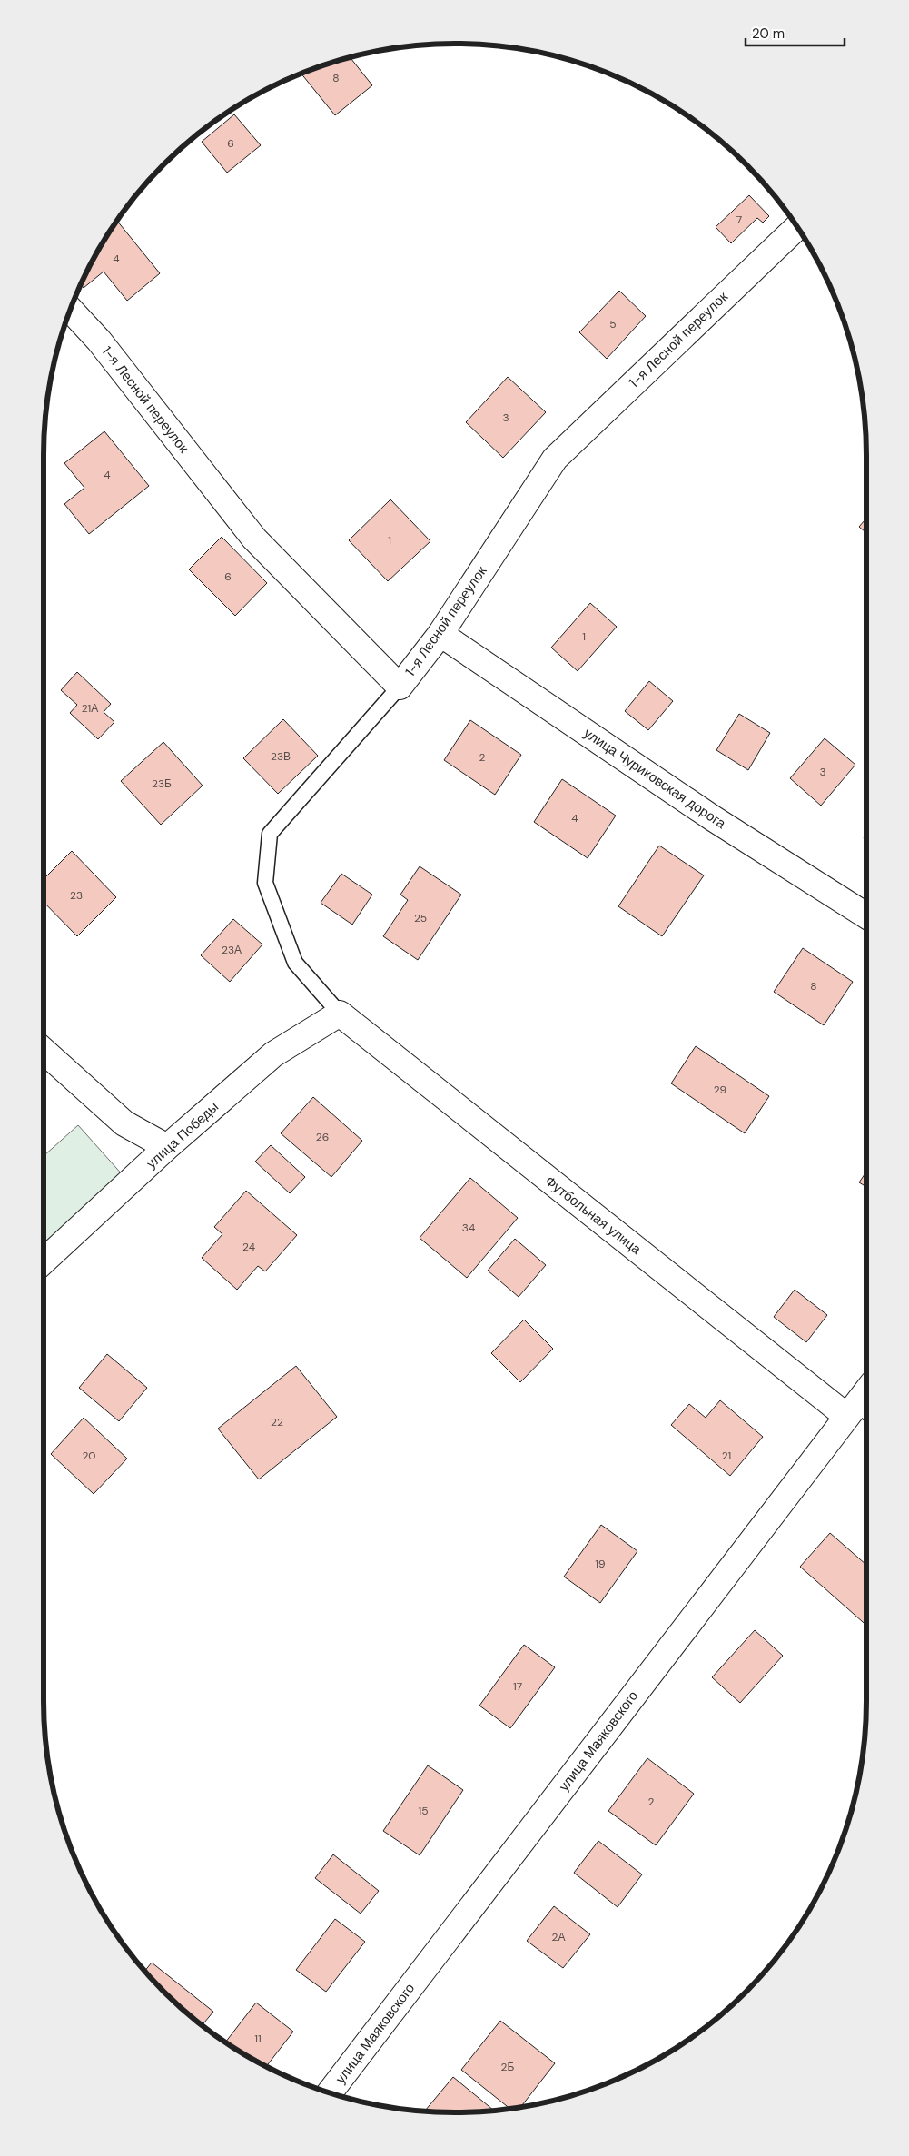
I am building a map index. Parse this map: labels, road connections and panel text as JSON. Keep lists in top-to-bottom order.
{
  "streets": {
    "street": [
      "1-я Лесной переулок",
      "улица Чуриковская дорога",
      "улица Победы",
      "Футбольная улица",
      "улица Маяковского"
    ]
  },
  "crossings": [
    ["1-я Лесной переулок", "улица Чуриковская дорога"],
    ["улица Победы", "Футбольная улица"],
    ["Футбольная улица", "улица Маяковского"]
  ],
  "house_numbers": [
    "8",
    "6",
    "7",
    "4",
    "5",
    "3",
    "4",
    "1",
    "6",
    "1",
    "21А",
    "23В",
    "2",
    "3",
    "23Б",
    "4",
    "23",
    "25",
    "23А",
    "8",
    "29",
    "26",
    "34",
    "24",
    "22",
    "20",
    "21",
    "19",
    "17",
    "2",
    "15",
    "2А",
    "11",
    "2Б"
  ],
  "scale_bar": "20 m"
}
